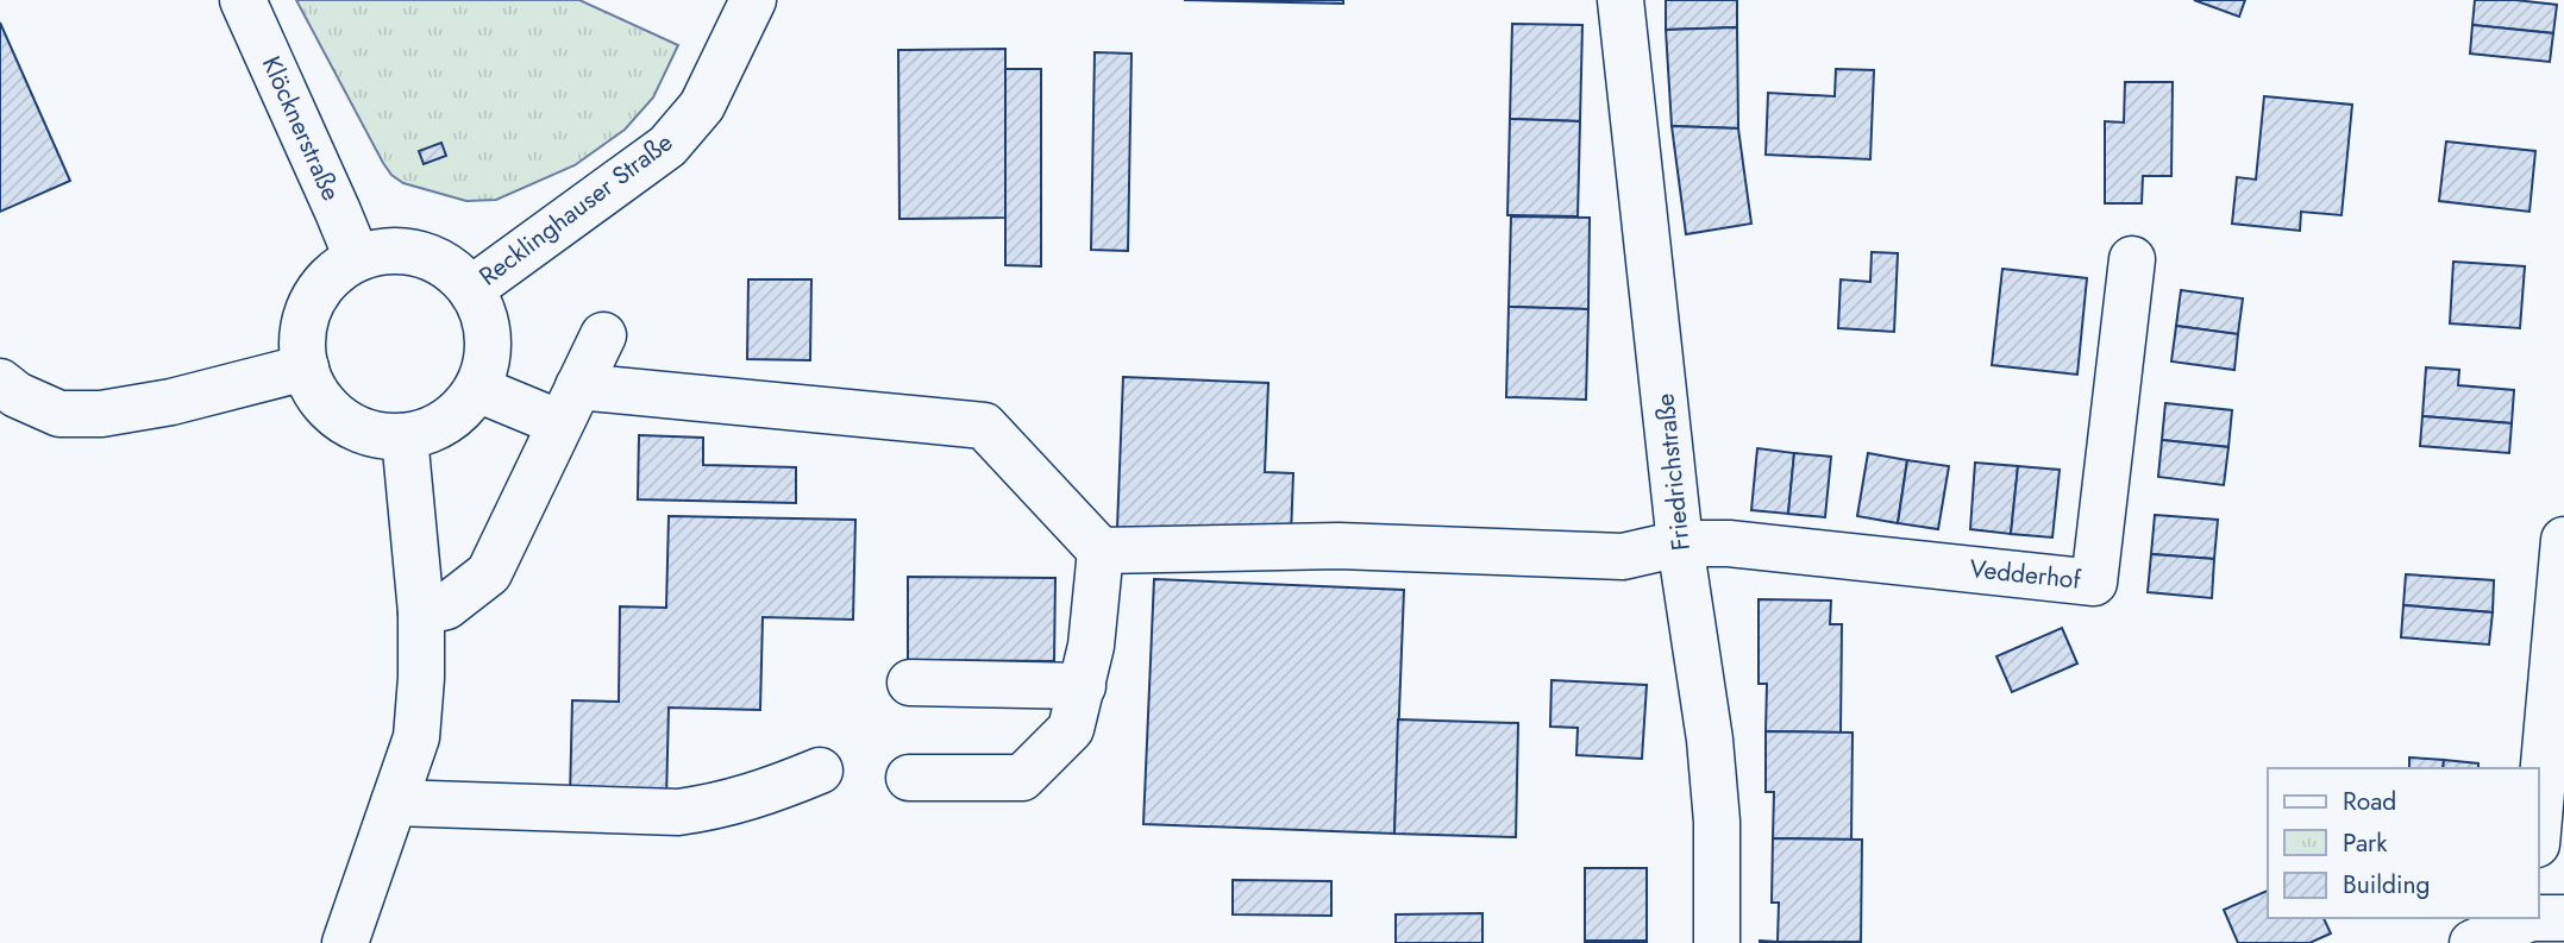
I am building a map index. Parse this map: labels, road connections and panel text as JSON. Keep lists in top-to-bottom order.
{
  "streets": {
    "street": [
      "Klöcknerstraße",
      "Recklinghauser Straße",
      "Friedrichstraße",
      "Vedderhof"
    ]
  },
  "crossings": [
    ["Klöcknerstraße", "Recklinghauser Straße"],
    ["Friedrichstraße", "Vedderhof"]
  ],
  "legend": ["Road", "Park", "Building"]
}
